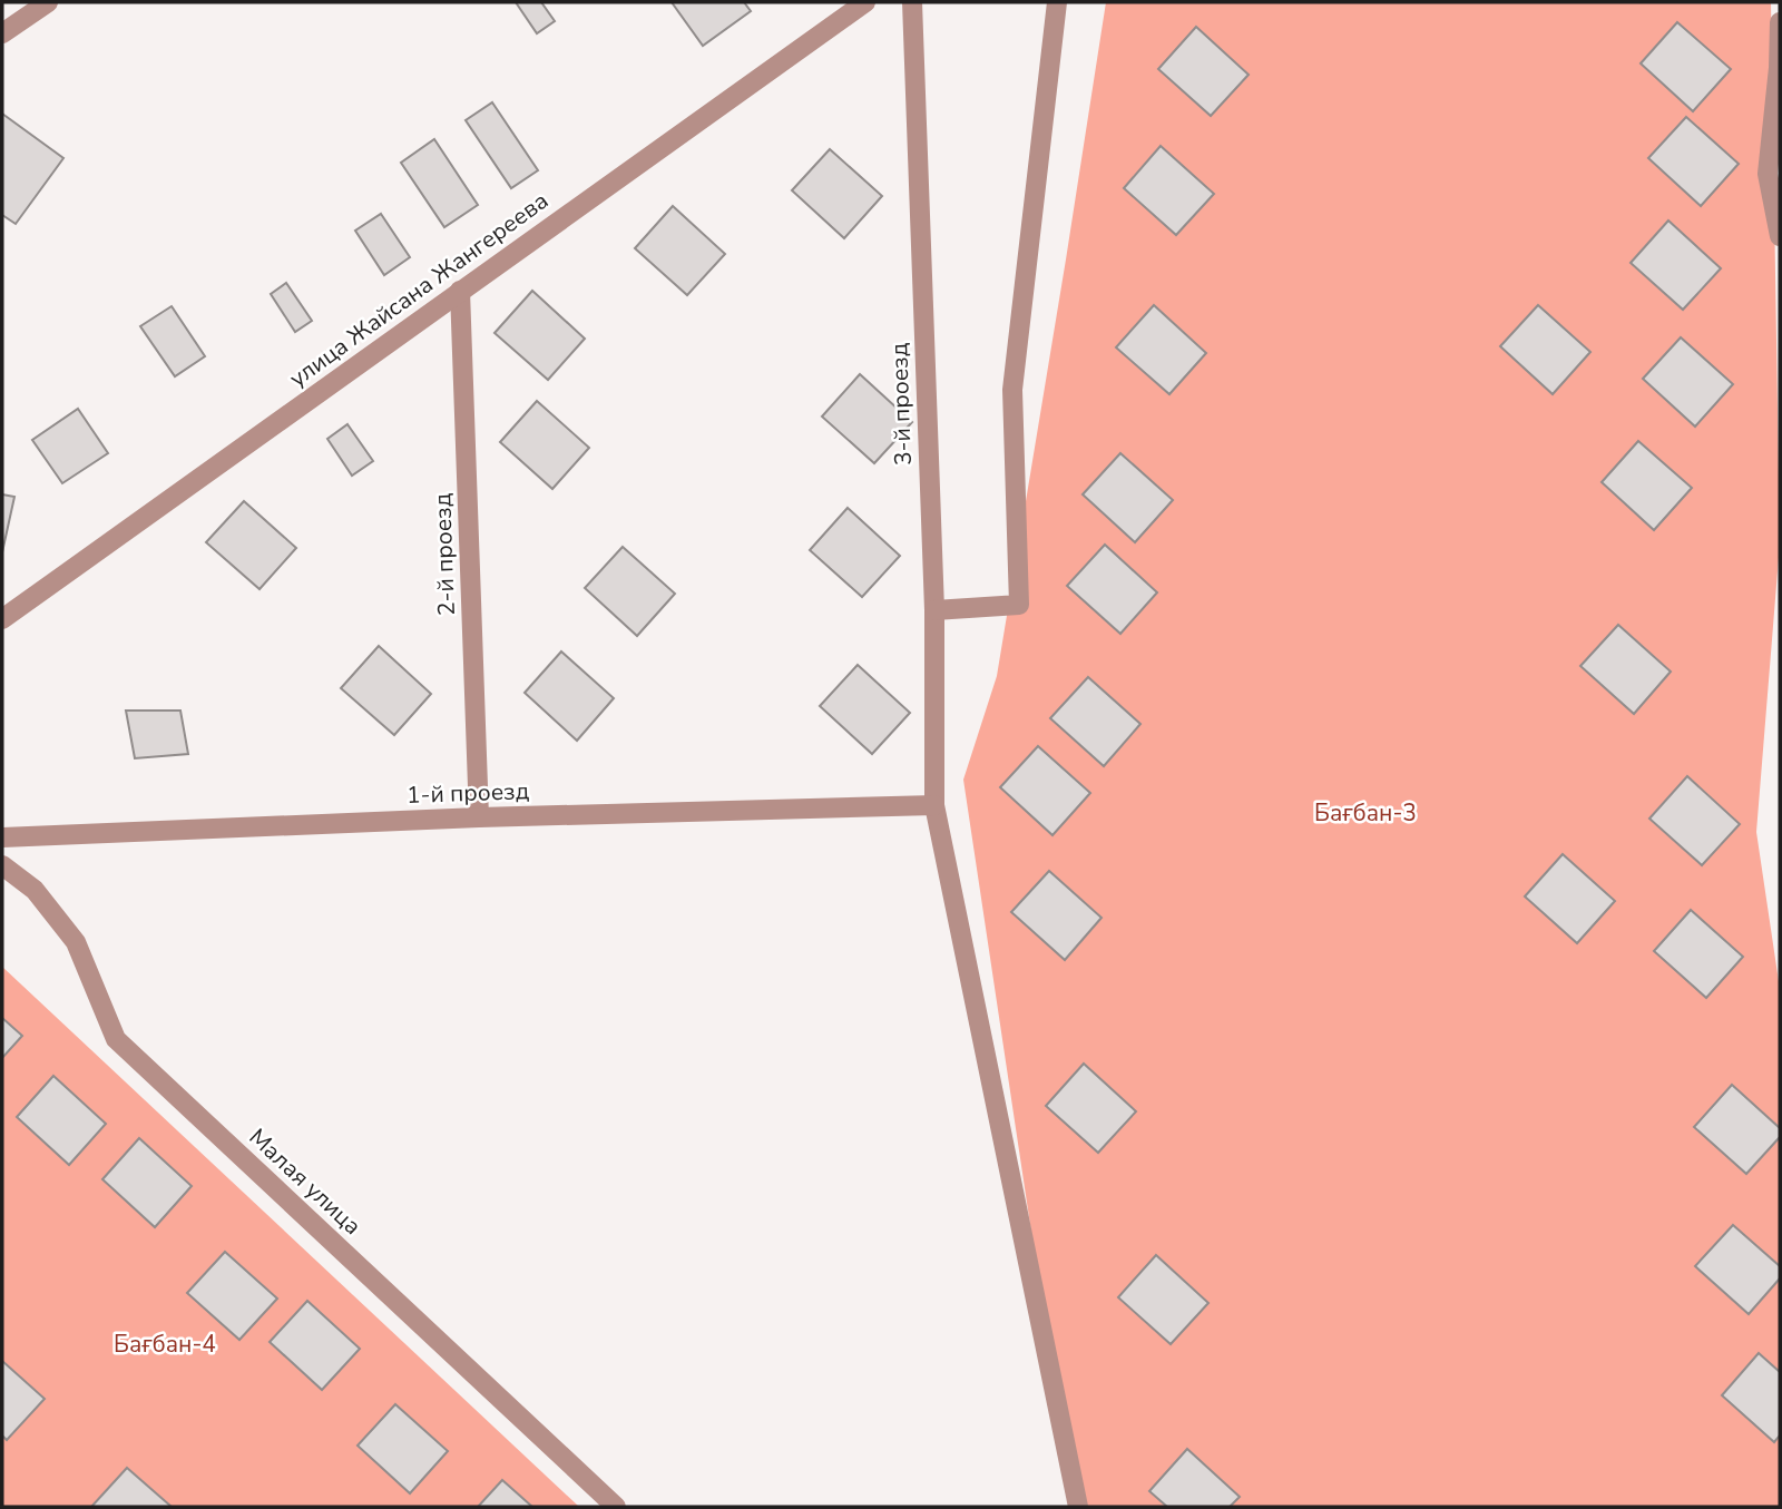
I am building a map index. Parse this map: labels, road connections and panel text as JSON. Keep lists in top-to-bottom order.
{
  "streets": {
    "street": [
      "улица Жайсана Жангереева",
      "3-й проезд",
      "2-й проезд",
      "1-й проезд",
      "Малая улица"
    ]
  },
  "crossings": [
    ["улица Жайсана Жангереева", "2-й проезд"],
    ["3-й проезд", "1-й проезд"],
    ["2-й проезд", "1-й проезд"]
  ],
  "parks": ["Бағбан-3", "Бағбан-4"]
}
